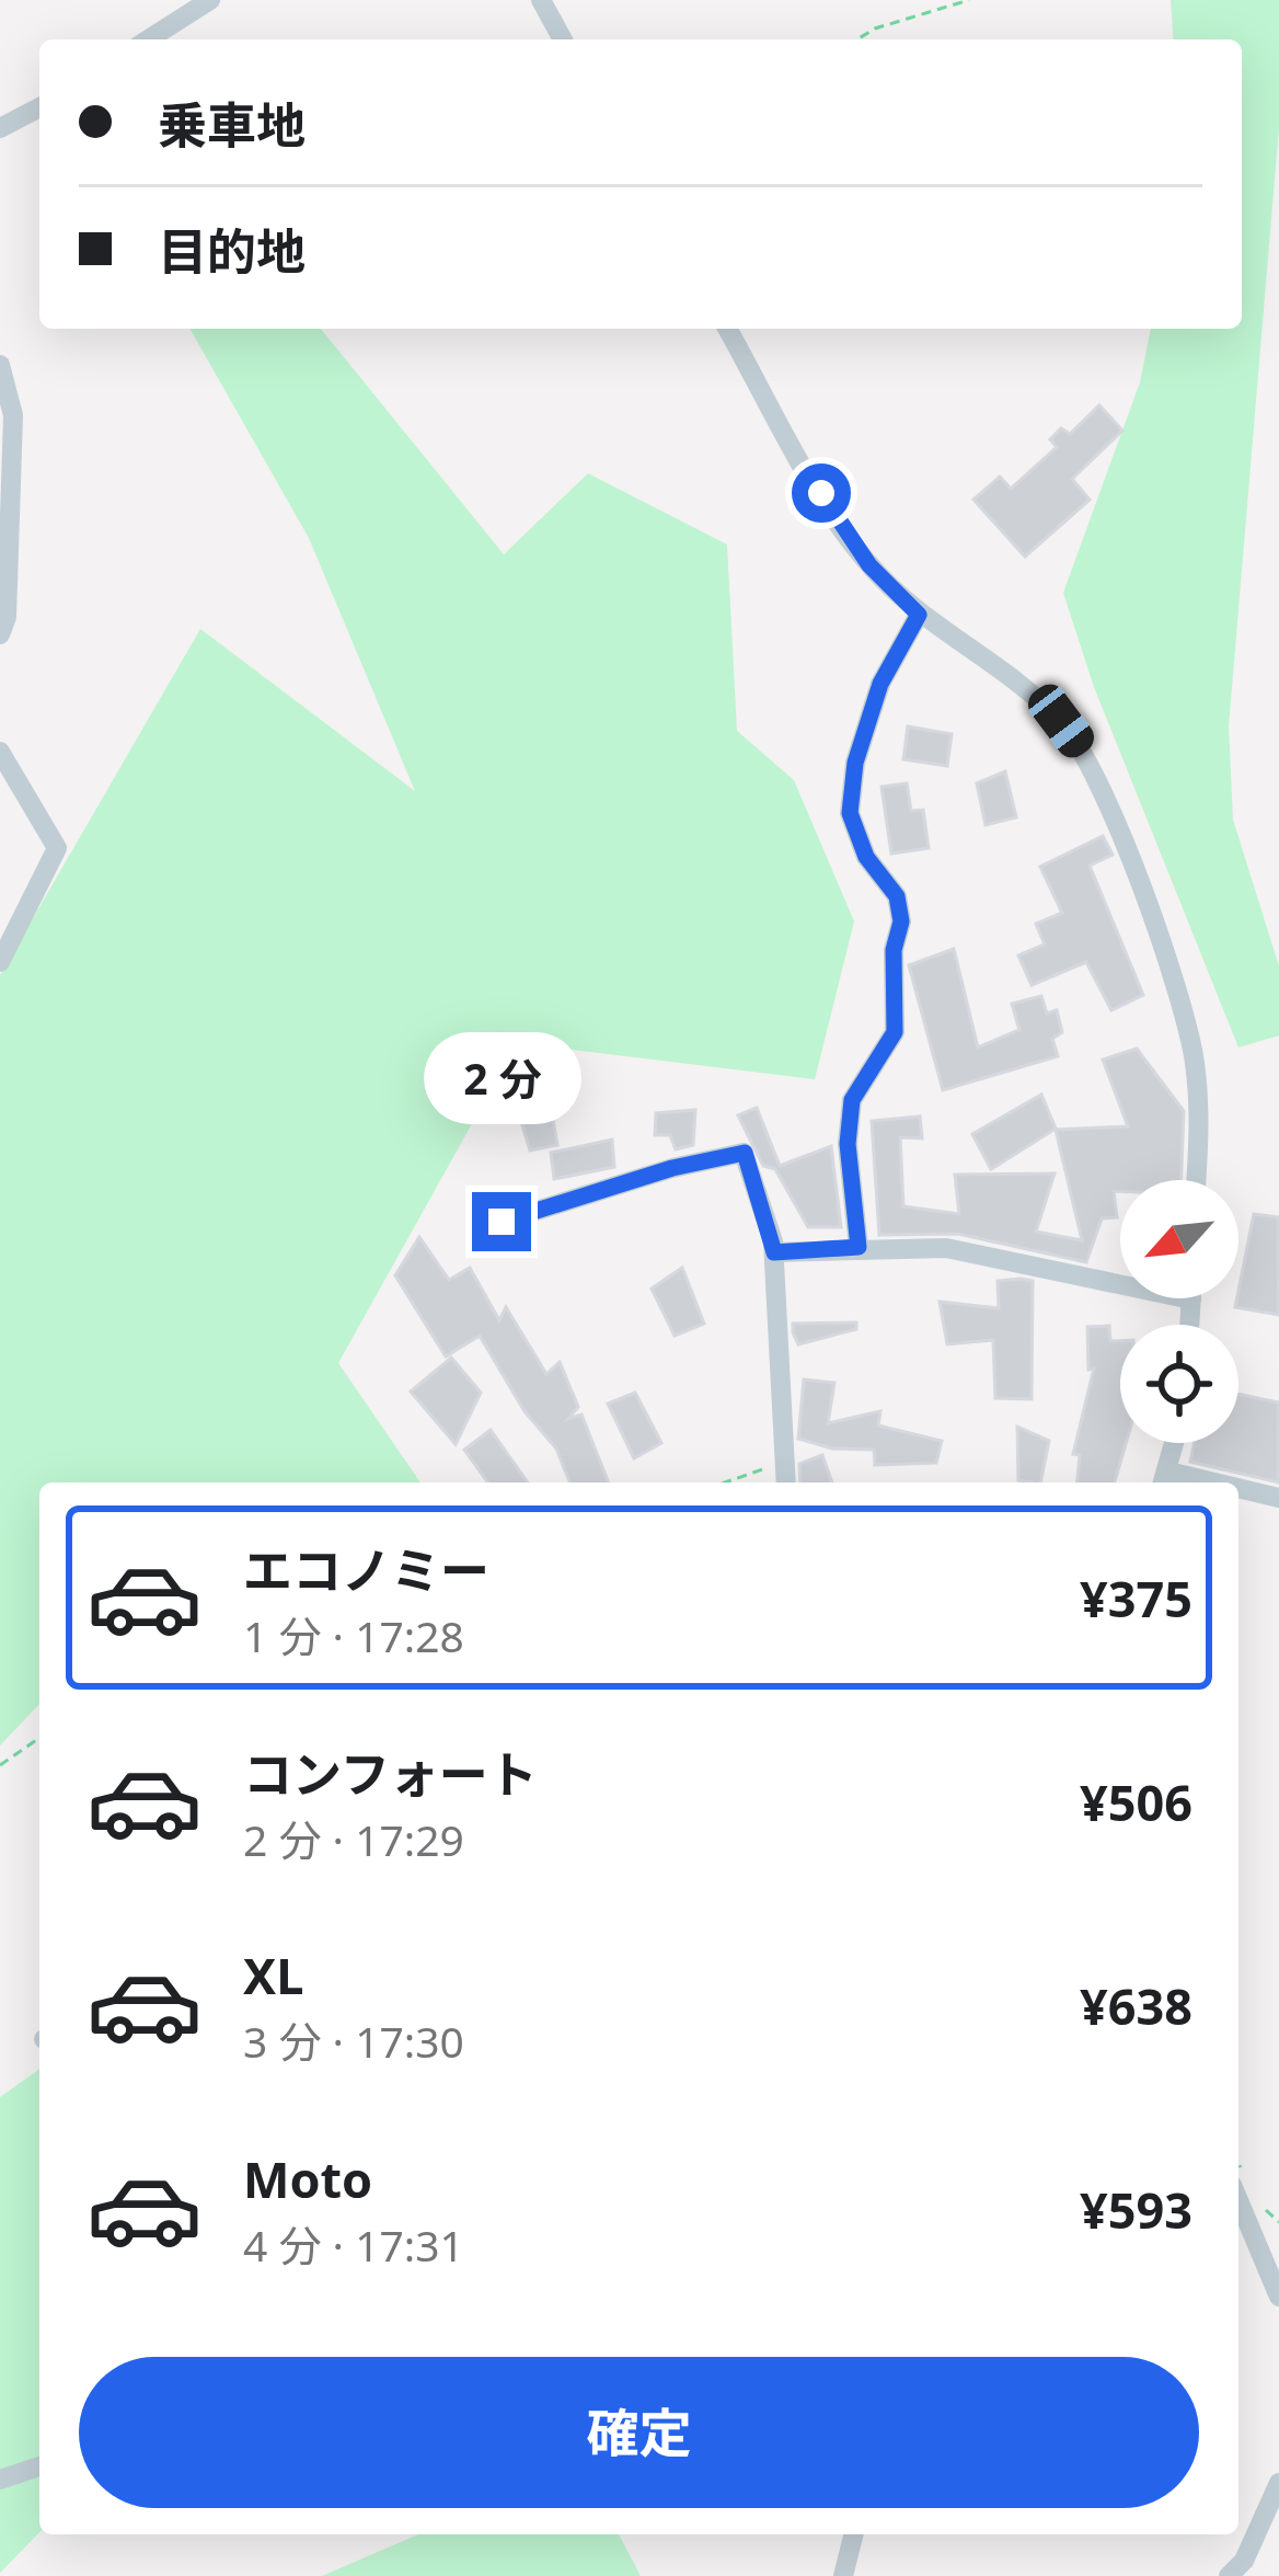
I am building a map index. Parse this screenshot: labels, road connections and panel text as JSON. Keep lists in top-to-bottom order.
{
  "north": "bottom left",
  "page": {
    "banner": ["乗車地", "目的地"],
    "bubble": "2 分",
    "list": [
      {
        "name": "エコノミー",
        "note": "1 分 · 17:28",
        "value": "¥375"
      },
      {
        "name": "コンフォート",
        "note": "2 分 · 17:29",
        "value": "¥506"
      },
      {
        "name": "XL",
        "note": "3 分 · 17:30",
        "value": "¥638"
      },
      {
        "name": "Moto",
        "note": "4 分 · 17:31",
        "value": "¥593"
      }
    ],
    "buttons": "確定"
  }
}
